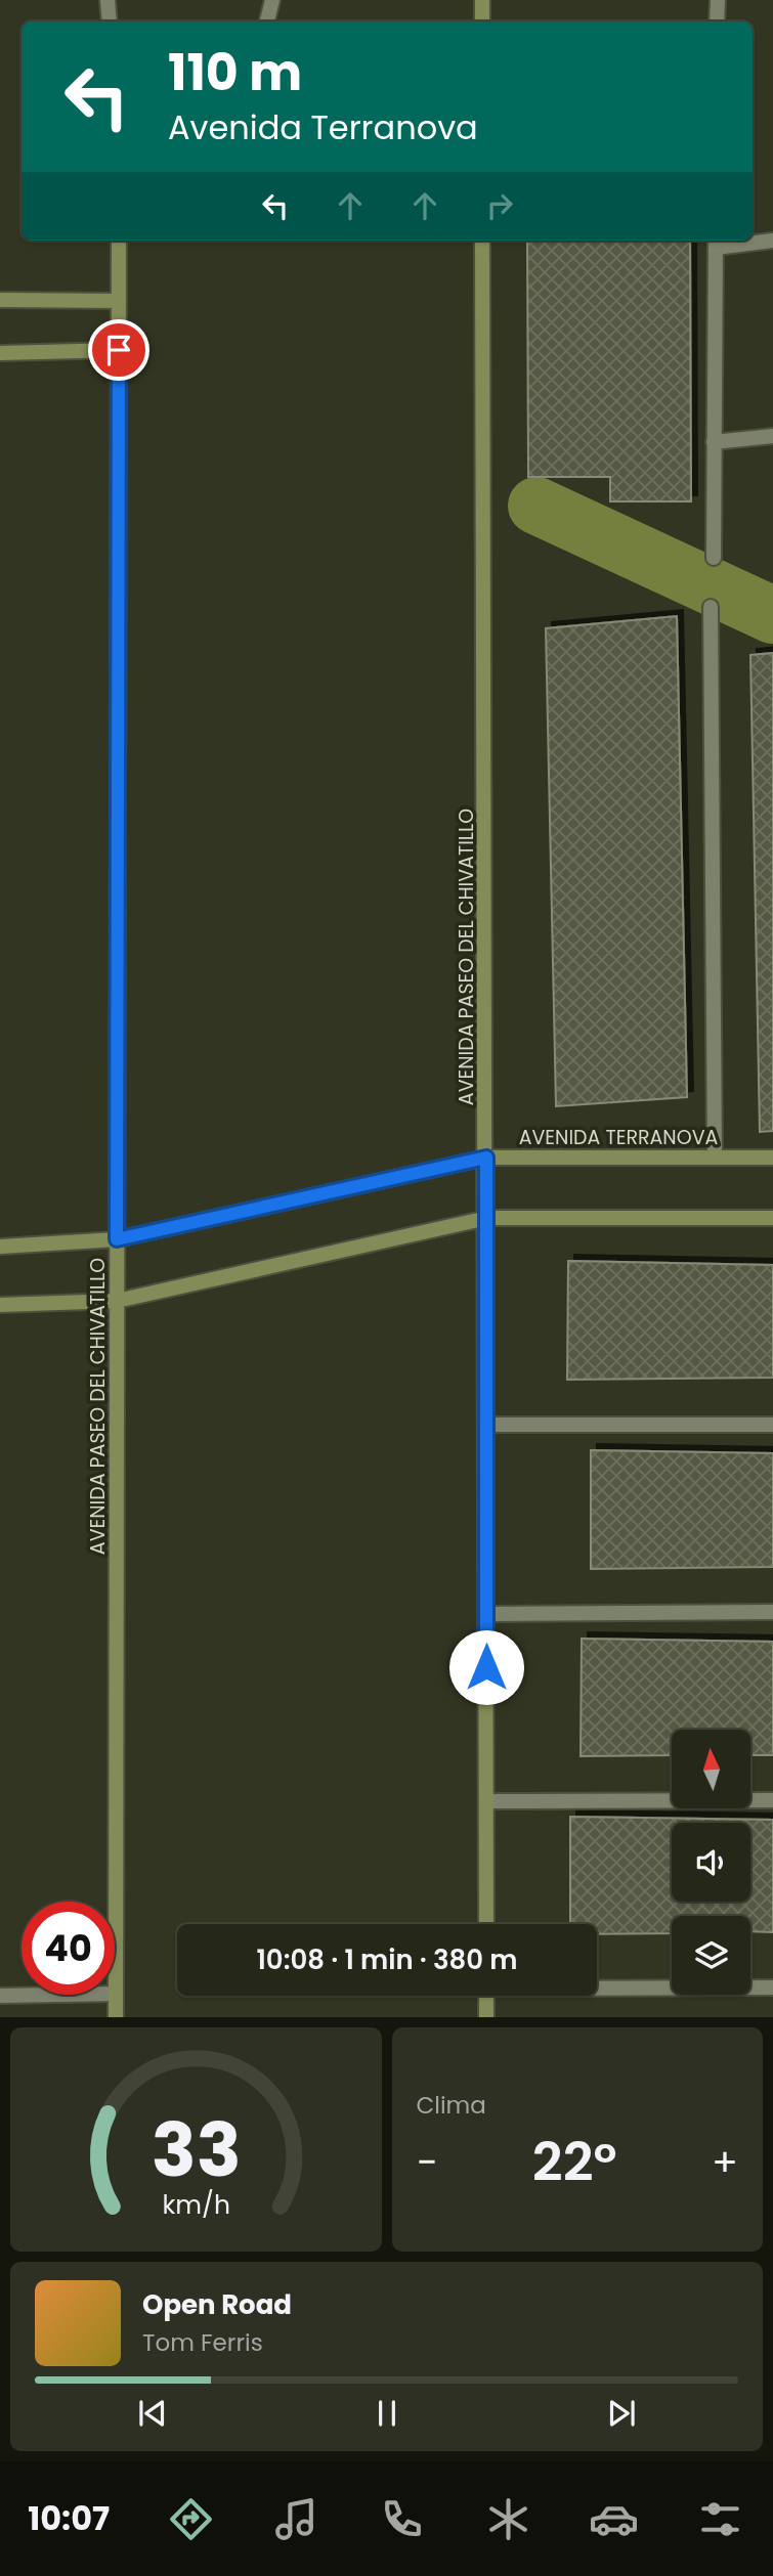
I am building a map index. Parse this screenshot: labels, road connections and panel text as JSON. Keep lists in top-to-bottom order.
{
  "streets": {
    "street": ["AVENIDA PASEO DEL CHIVATILLO", "AVENIDA TERRANOVA"]
  },
  "crossings": [
    ["AVENIDA PASEO DEL CHIVATILLO", "AVENIDA TERRANOVA"]
  ],
  "north": "top",
  "page": {
    "turn": ["110 m", "Avenida Terranova"],
    "limit": "40",
    "trip": "10:08 · 1 min · 380 m",
    "tile": "Clima",
    "heat": ["−", "22°", "+"],
    "song": ["Open Road", "Tom Ferris"],
    "tabs": "10:07",
    "gauge": ["33", "km/h"]
  }
}
